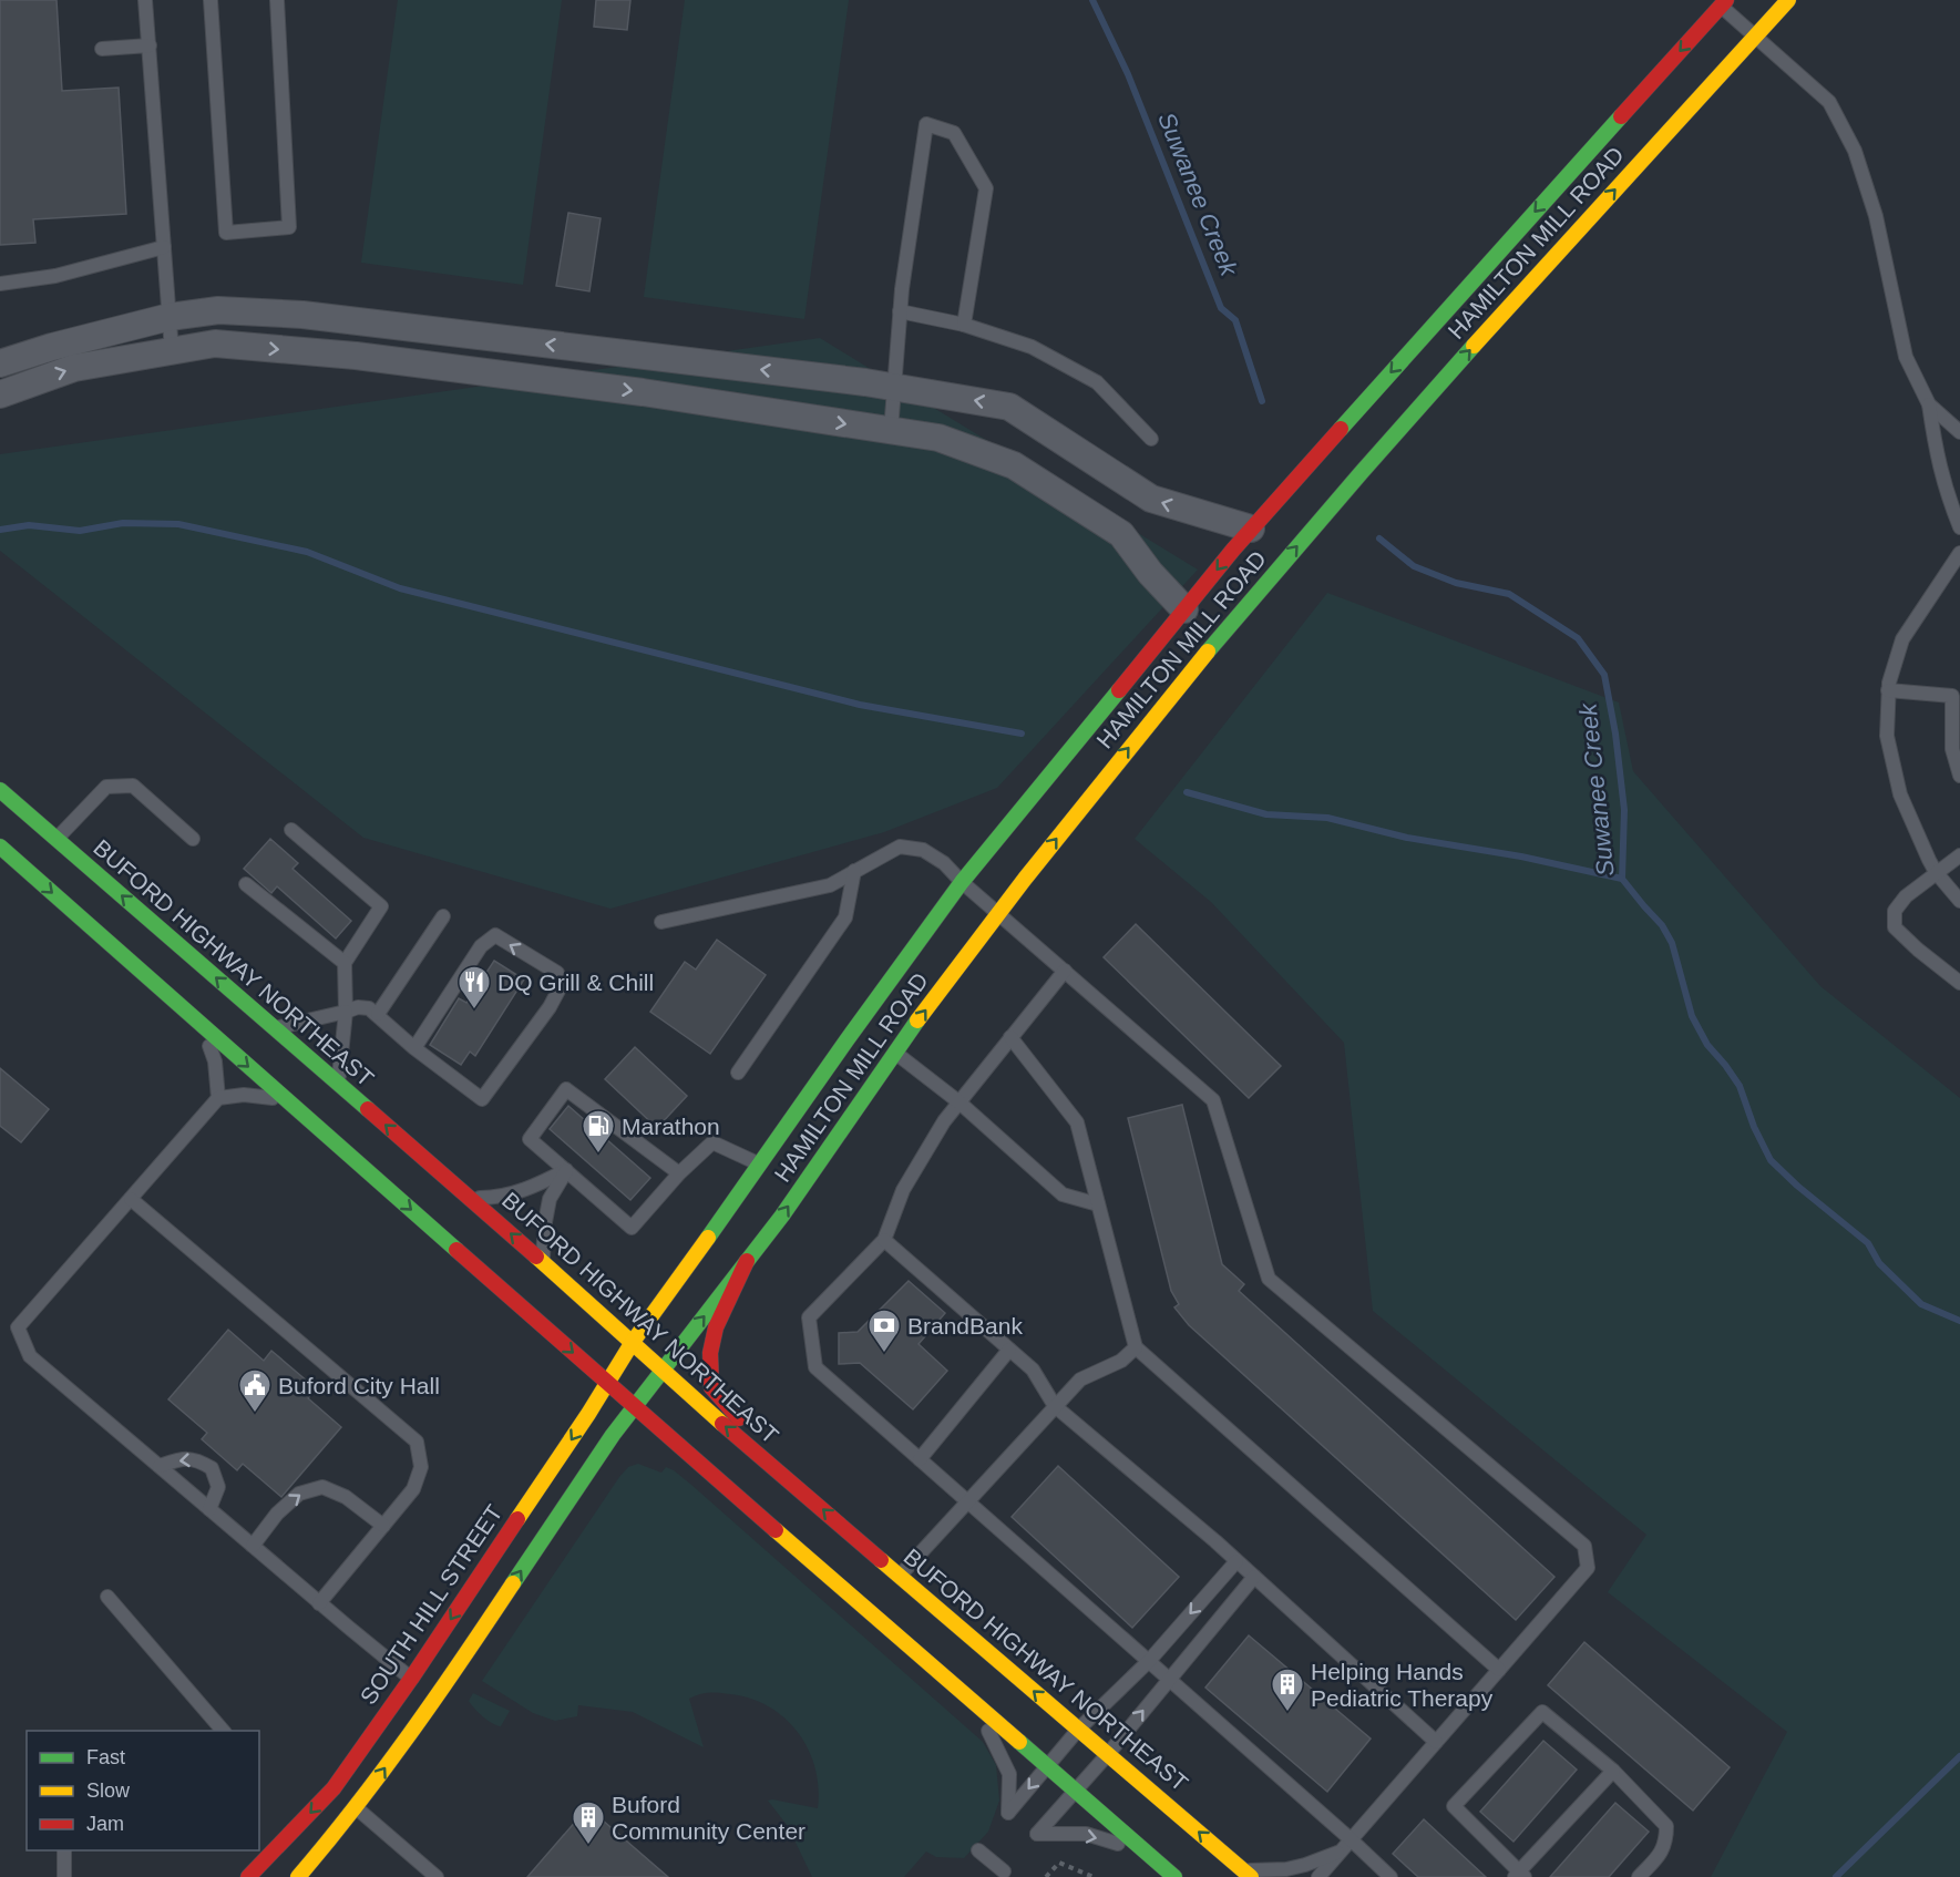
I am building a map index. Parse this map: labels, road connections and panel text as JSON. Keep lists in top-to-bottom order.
{
  "streets": {
    "main road": ["HAMILTON MILL ROAD", "BUFORD HIGHWAY NORTHEAST", "SOUTH HILL STREET"]
  },
  "crossings": [
    ["HAMILTON MILL ROAD", "BUFORD HIGHWAY NORTHEAST"],
    ["HAMILTON MILL ROAD", "SOUTH HILL STREET"],
    ["BUFORD HIGHWAY NORTHEAST", "SOUTH HILL STREET"]
  ],
  "water": ["Suwanee Creek"],
  "places": {
    "restaurant": ["DQ Grill & Chill"],
    "fuel station": ["Marathon"],
    "bank": ["BrandBank"],
    "public building": ["Buford City Hall"],
    "building": ["Helping Hands Pediatric Therapy", "Buford Community Center"]
  },
  "legend": ["Fast", "Slow", "Jam"]
}
